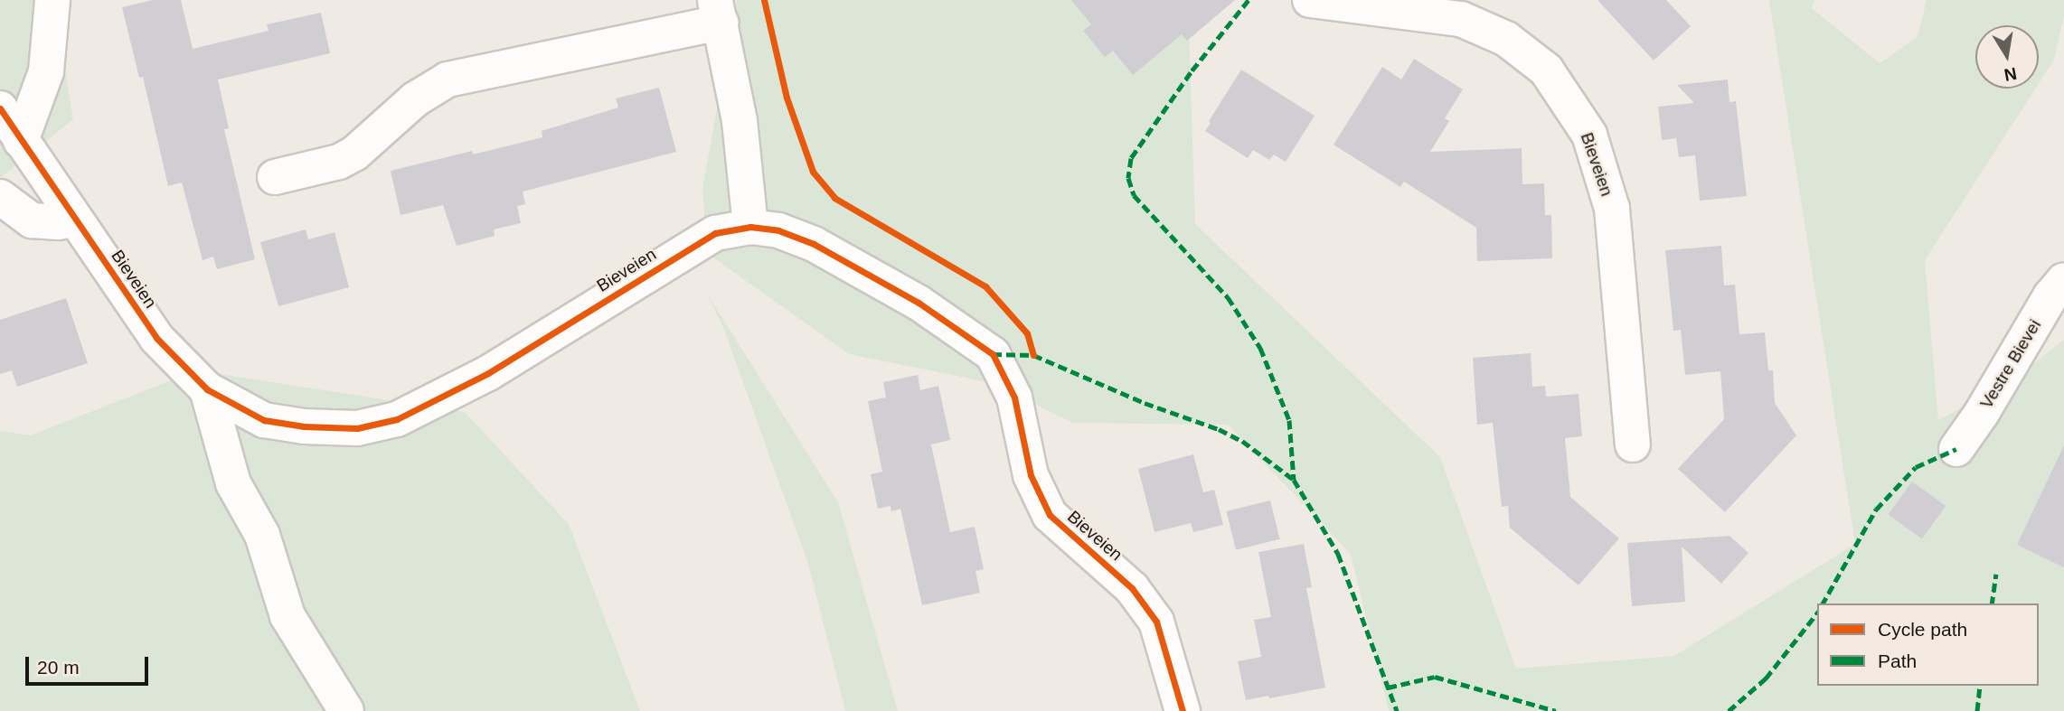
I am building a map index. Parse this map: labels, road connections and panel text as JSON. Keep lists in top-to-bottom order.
{
  "streets": {
    "street": ["Bieveien", "Vestre Bievei"]
  },
  "legend": ["Cycle path", "Path"],
  "scale_bar": "20 m",
  "north": "bottom"
}
